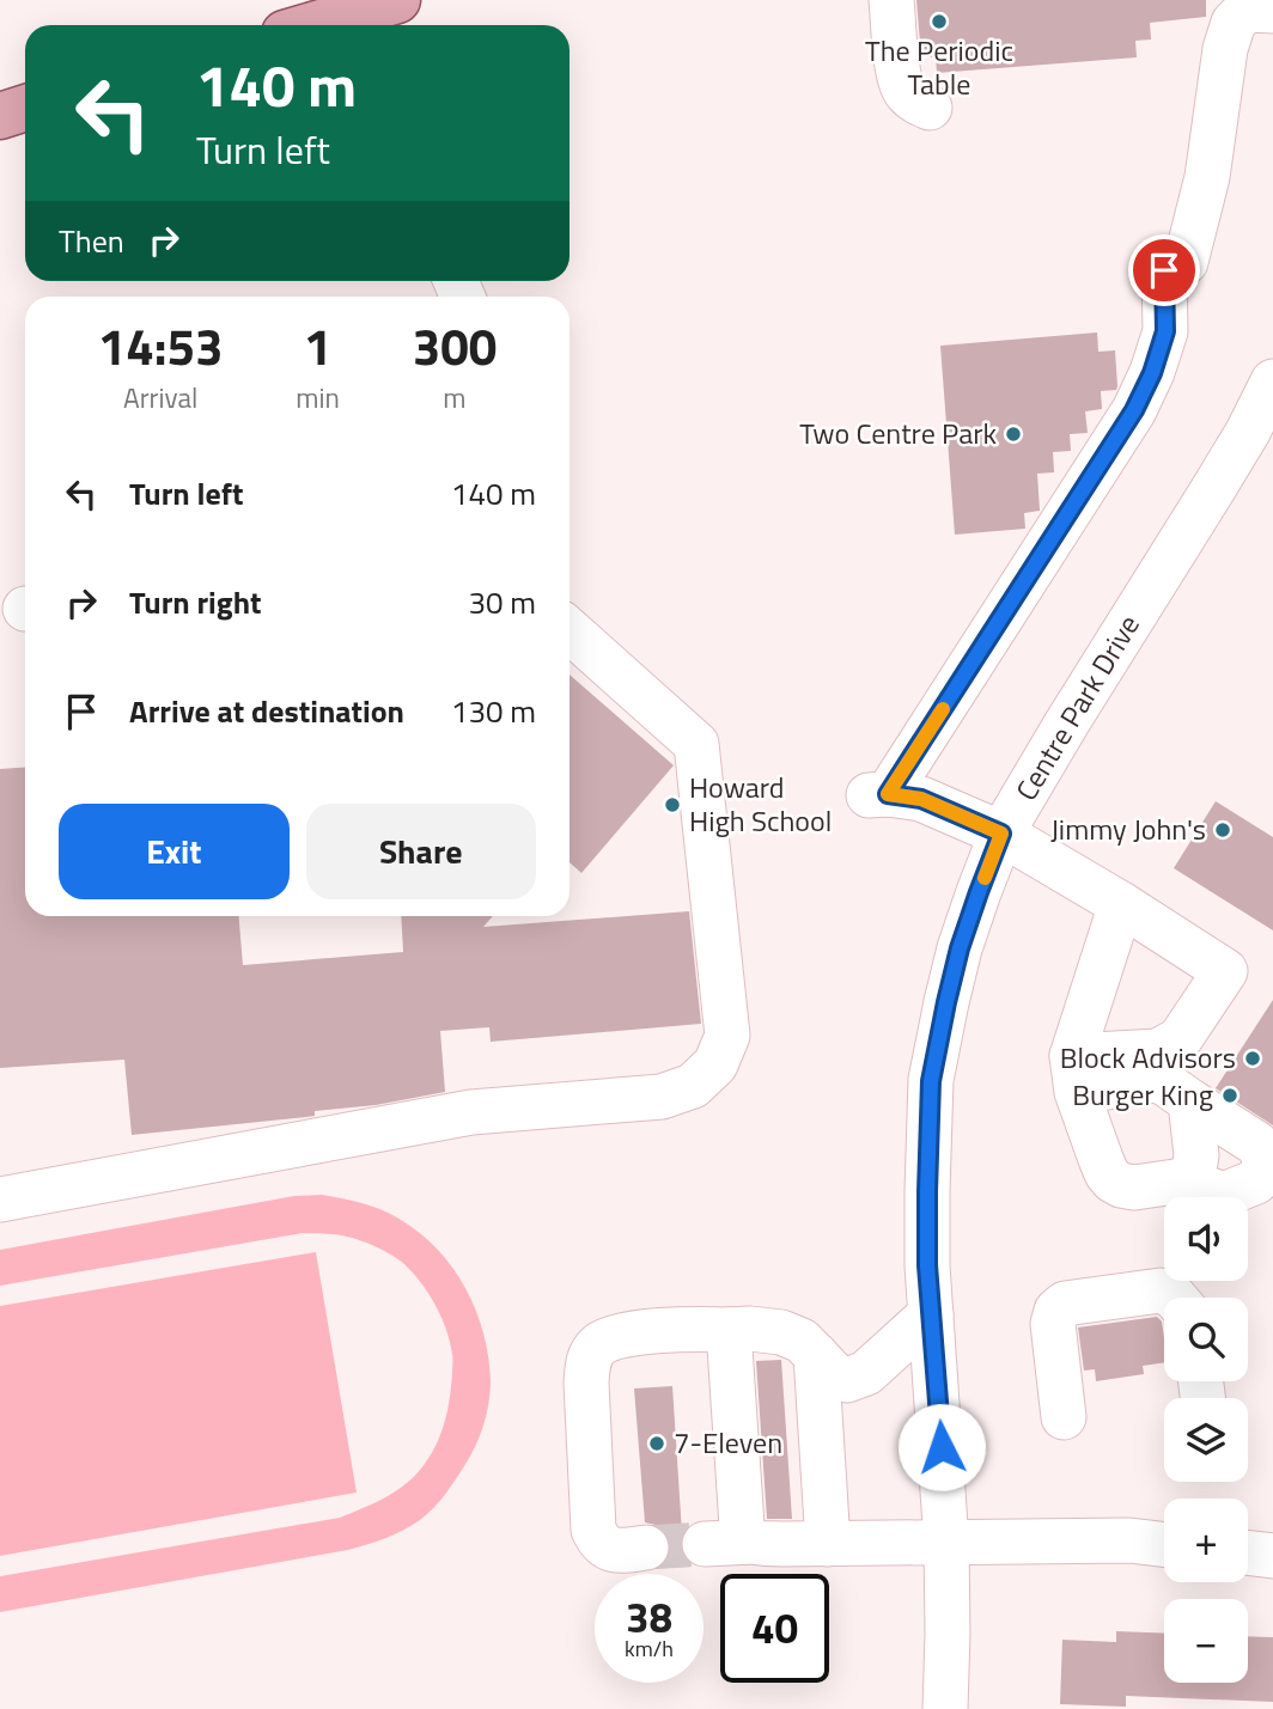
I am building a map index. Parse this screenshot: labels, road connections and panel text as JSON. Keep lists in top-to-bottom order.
{
  "streets": {
    "street": ["Centre Park Drive"]
  },
  "places": [
    "The Periodic Table",
    "Two Centre Park",
    "Howard High School",
    "Jimmy John's",
    "Block Advisors",
    "Burger King",
    "7-Eleven"
  ],
  "page": {
    "turn": ["140 m", "Turn left"],
    "then": "Then",
    "eta": [
      "14:53",
      "Arrival",
      "1",
      "min",
      "300",
      "m"
    ],
    "list": [
      {
        "name": "Turn left",
        "value": "140 m"
      },
      {
        "name": "Turn right",
        "value": "30 m"
      },
      {
        "name": "Arrive at destination",
        "value": "130 m"
      }
    ],
    "buttons": ["Exit", "Share"],
    "map_buttons": ["+", "−"],
    "speed": "38 km/h",
    "limit": "40"
  }
}
